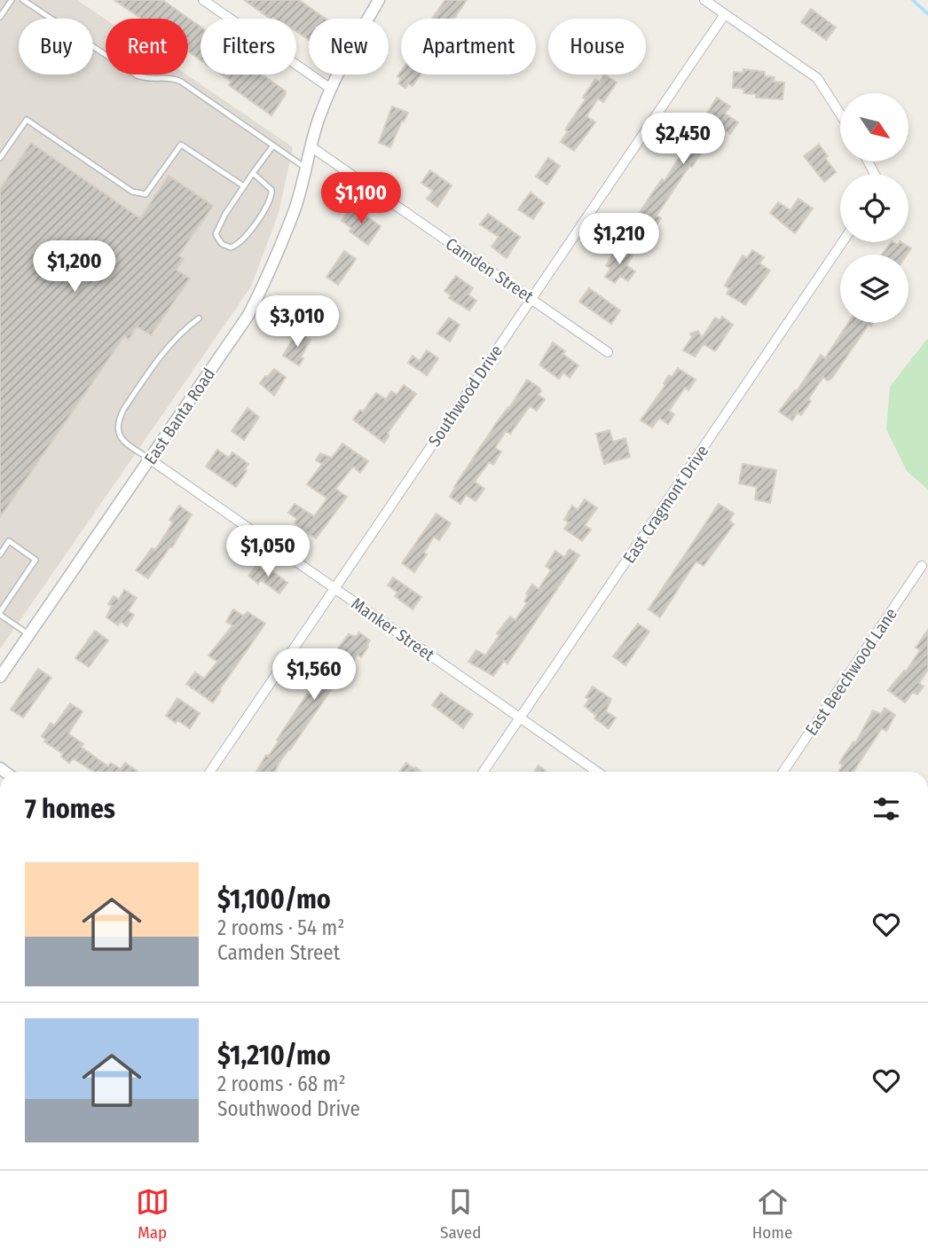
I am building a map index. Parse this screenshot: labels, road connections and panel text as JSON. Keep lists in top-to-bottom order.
{
  "streets": {
    "street": [
      "Camden Street",
      "Southwood Drive",
      "East Banta Road",
      "East Cragmont Drive",
      "Manker Street",
      "East Beechwood Lane"
    ]
  },
  "crossings": [
    ["Camden Street", "Southwood Drive"],
    ["Camden Street", "East Banta Road"],
    ["Southwood Drive", "Manker Street"],
    ["East Banta Road", "Manker Street"],
    ["East Cragmont Drive", "Manker Street"]
  ],
  "north": "bottom right",
  "page": {
    "chip": [
      "Buy",
      "Rent",
      "Filters",
      "New",
      "Apartment",
      "House"
    ],
    "price": [
      "$2,450",
      "$1,100",
      "$1,210",
      "$1,200",
      "$3,010",
      "$1,050",
      "$1,560"
    ],
    "heading": "7 homes",
    "list": [
      {
        "name": "$1,100/mo",
        "note": "2 rooms · 54 m² · Camden Street"
      },
      {
        "name": "$1,210/mo",
        "note": "2 rooms · 68 m² · Southwood Drive"
      }
    ],
    "tabs": ["Map", "Saved", "Home"]
  }
}
